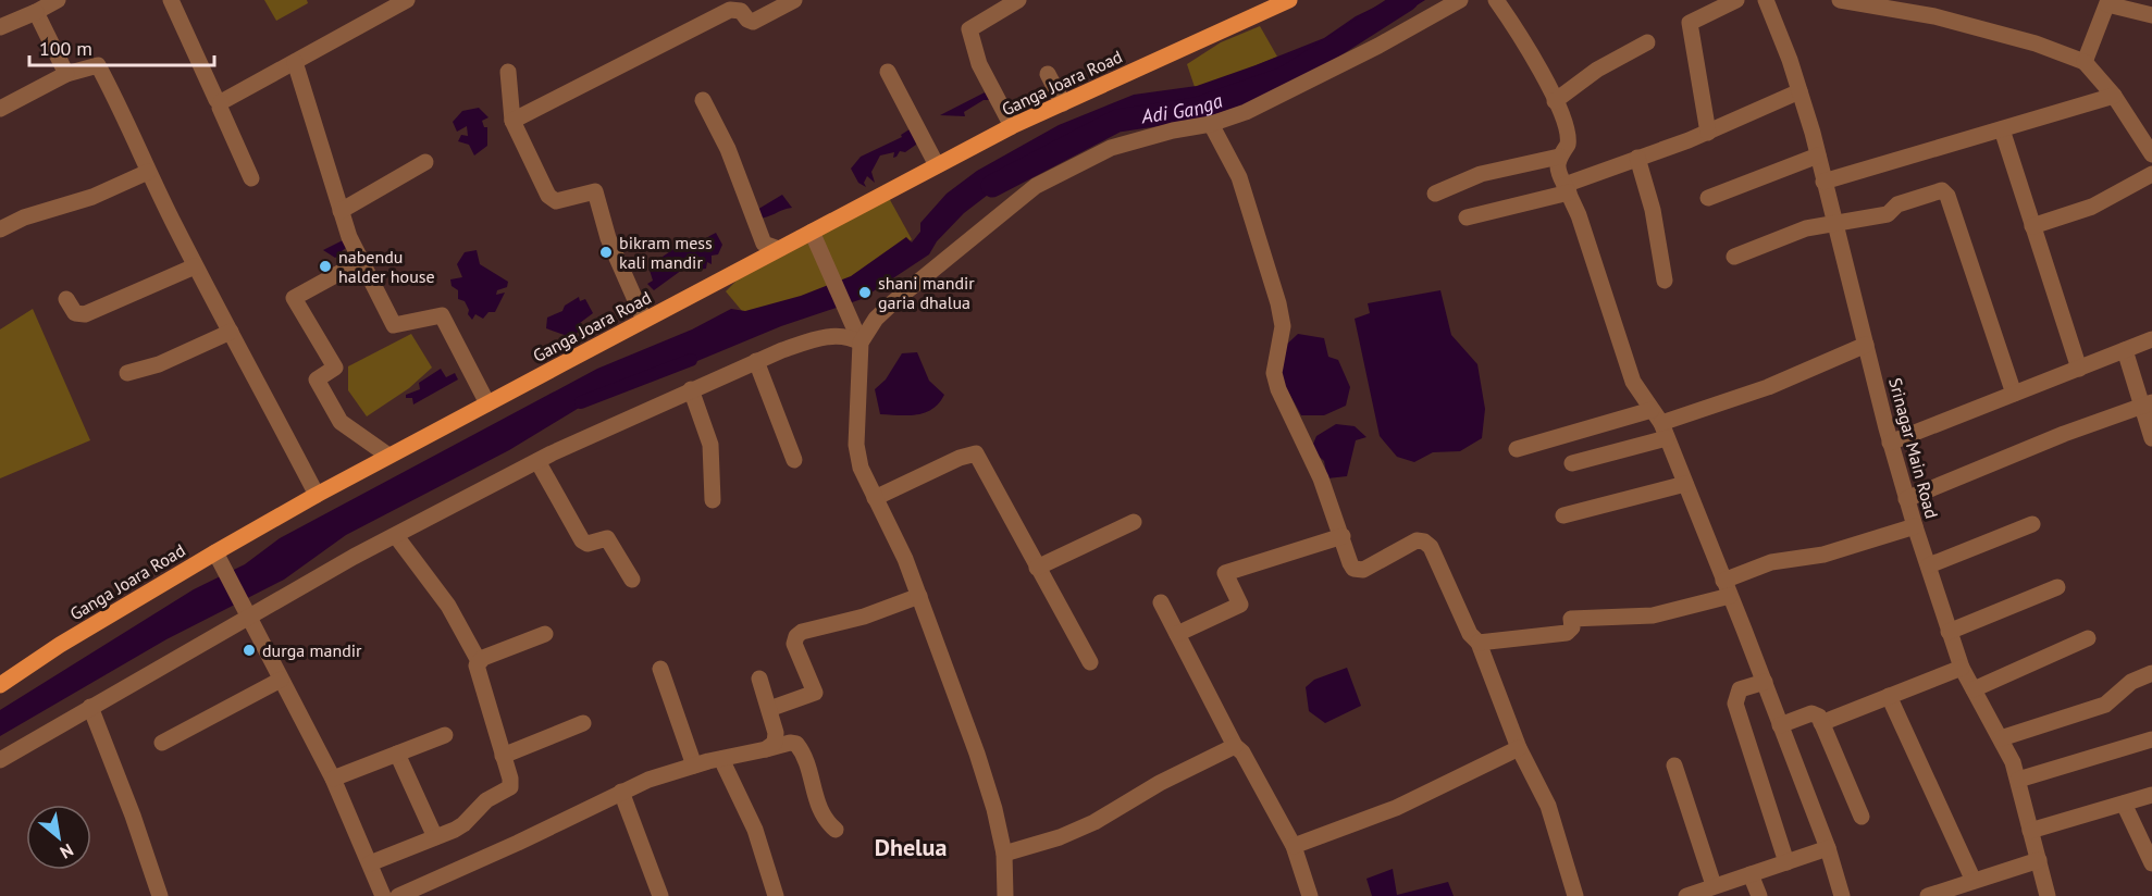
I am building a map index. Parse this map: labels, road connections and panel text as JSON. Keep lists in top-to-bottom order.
{
  "streets": {
    "main road": ["Ganga Joara Road"],
    "street": ["Srinagar Main Road"]
  },
  "districts": ["Dhelua"],
  "water": ["Adi Ganga"],
  "places": [
    "bikram mess kali mandir",
    "nabendu halder house",
    "shani mandir garia dhalua",
    "durga mandir"
  ],
  "scale_bar": "100 m",
  "north": "bottom right"
}
